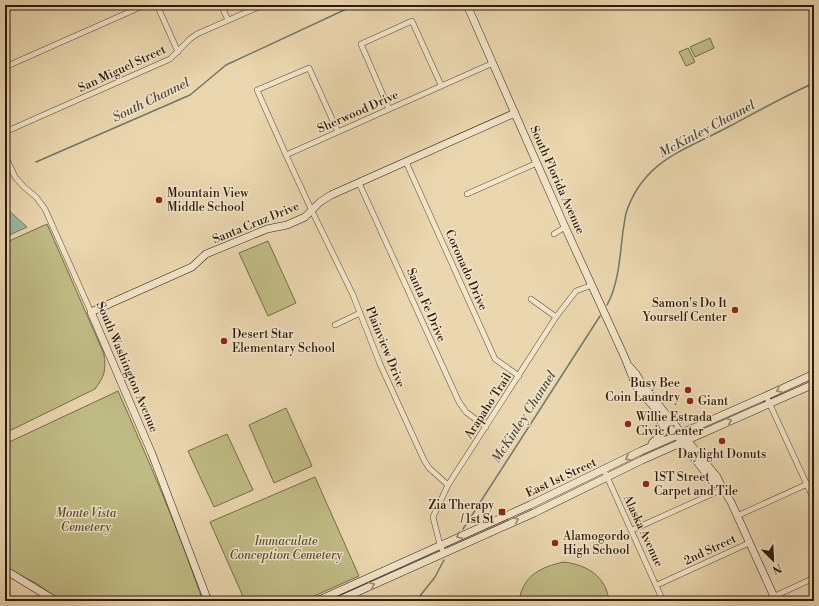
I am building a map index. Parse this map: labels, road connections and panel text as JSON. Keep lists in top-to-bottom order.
{
  "streets": {
    "main road": [
      "South Florida Avenue",
      "Santa Cruz Drive",
      "South Washington Avenue",
      "East 1st Street"
    ],
    "street": [
      "San Miguel Street",
      "Sherwood Drive",
      "Coronado Drive",
      "Santa Fe Drive",
      "Plainview Drive",
      "Arapaho Trail",
      "Alaska Avenue",
      "2nd Street"
    ]
  },
  "crossings": [
    ["Sherwood Drive", "South Florida Avenue"],
    ["South Florida Avenue", "Santa Cruz Drive"],
    ["South Florida Avenue", "Arapaho Trail"],
    ["South Florida Avenue", "East 1st Street"],
    ["Santa Cruz Drive", "Coronado Drive"],
    ["Santa Cruz Drive", "Santa Fe Drive"],
    ["Santa Cruz Drive", "Plainview Drive"],
    ["Santa Cruz Drive", "South Washington Avenue"],
    ["Coronado Drive", "Arapaho Trail"],
    ["Santa Fe Drive", "Arapaho Trail"],
    ["Plainview Drive", "Arapaho Trail"],
    ["Arapaho Trail", "East 1st Street"],
    ["East 1st Street", "Alaska Avenue"],
    ["Alaska Avenue", "2nd Street"]
  ],
  "water": ["South Channel", "McKinley Channel"],
  "parks": ["Monte Vista Cemetery", "Immaculate Conception Cemetery"],
  "places": {
    "other": [
      "Mountain View Middle School",
      "Samon's Do It Yourself Center",
      "Desert Star Elementary School",
      "Busy Bee Coin Laundry",
      "Giant",
      "Willie Estrada Civic Center",
      "Daylight Donuts",
      "1ST Street Carpet and Tile",
      "Alamogordo High School"
    ],
    "transit": ["Zia Therapy / 1st St"]
  },
  "north": "bottom right"
}
